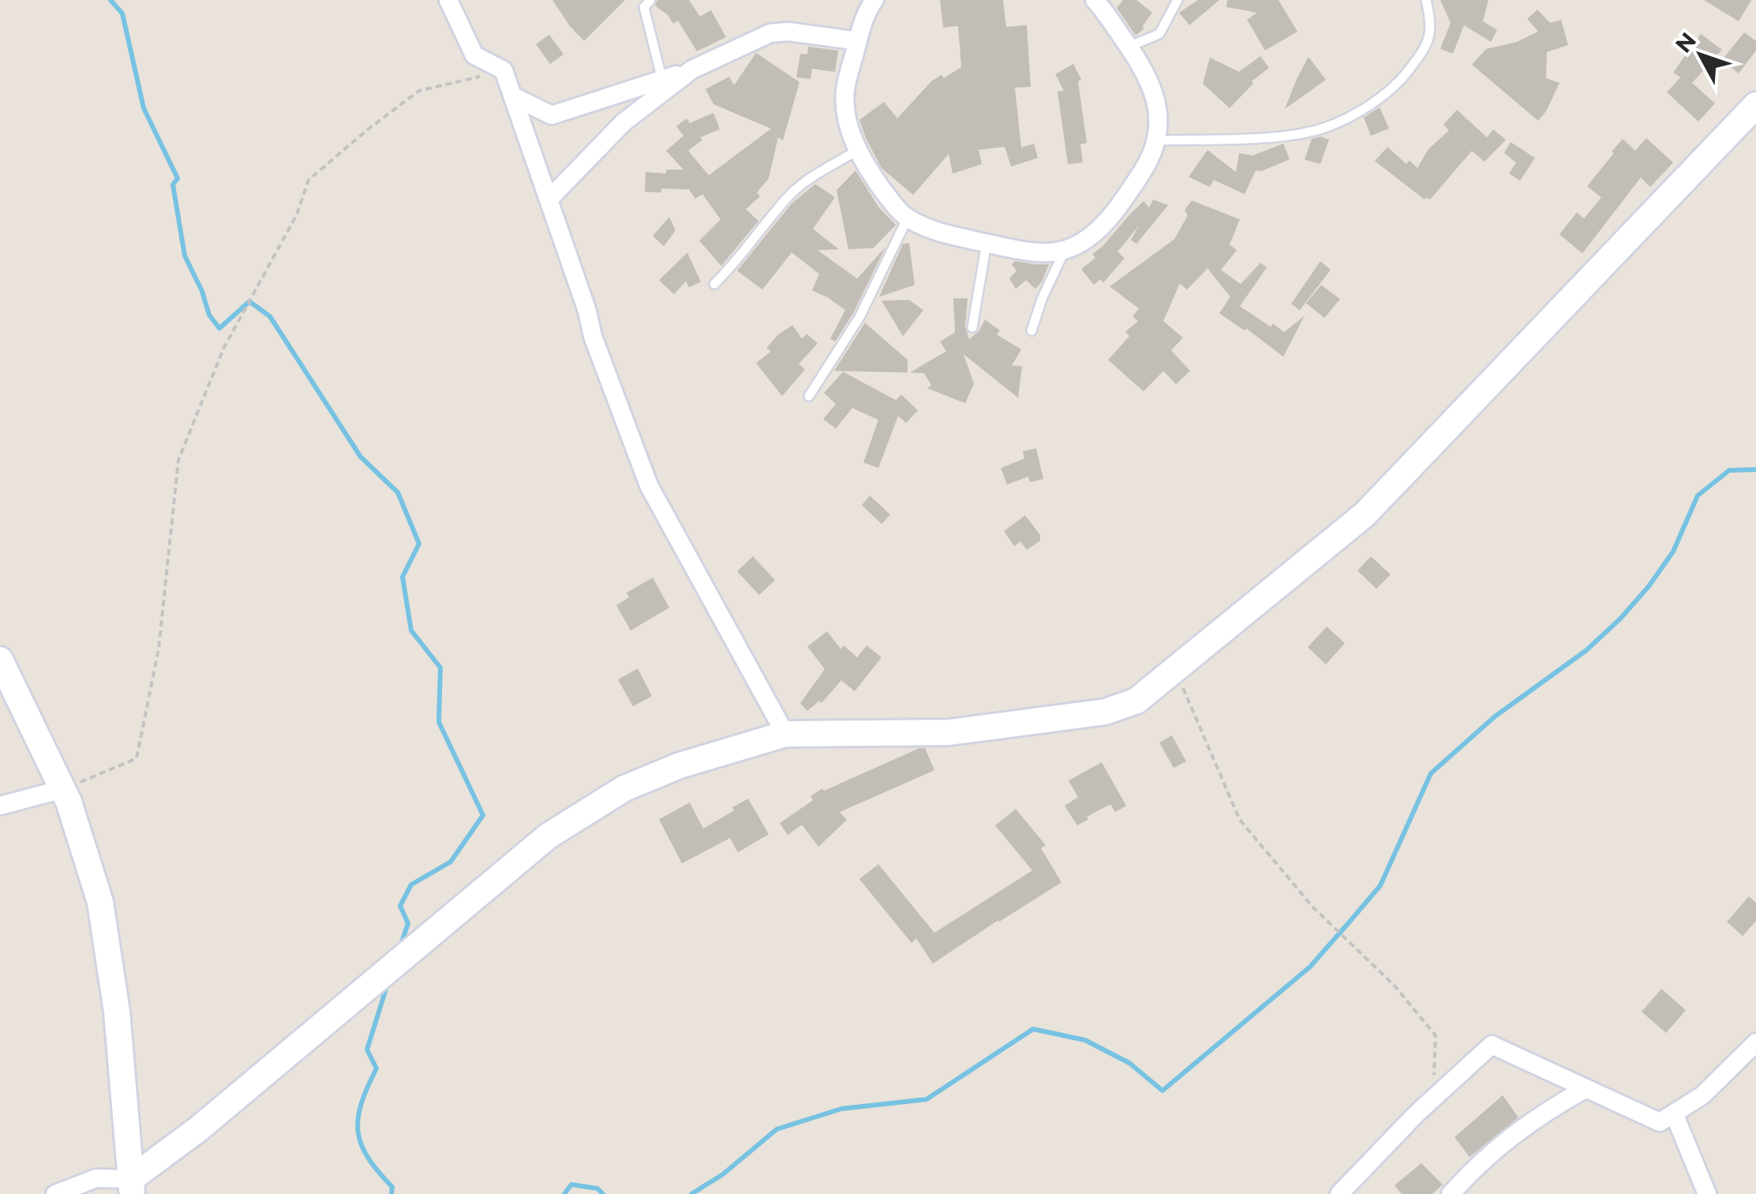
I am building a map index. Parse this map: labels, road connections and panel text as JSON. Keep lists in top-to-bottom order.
{
  "north": "top left"
}
